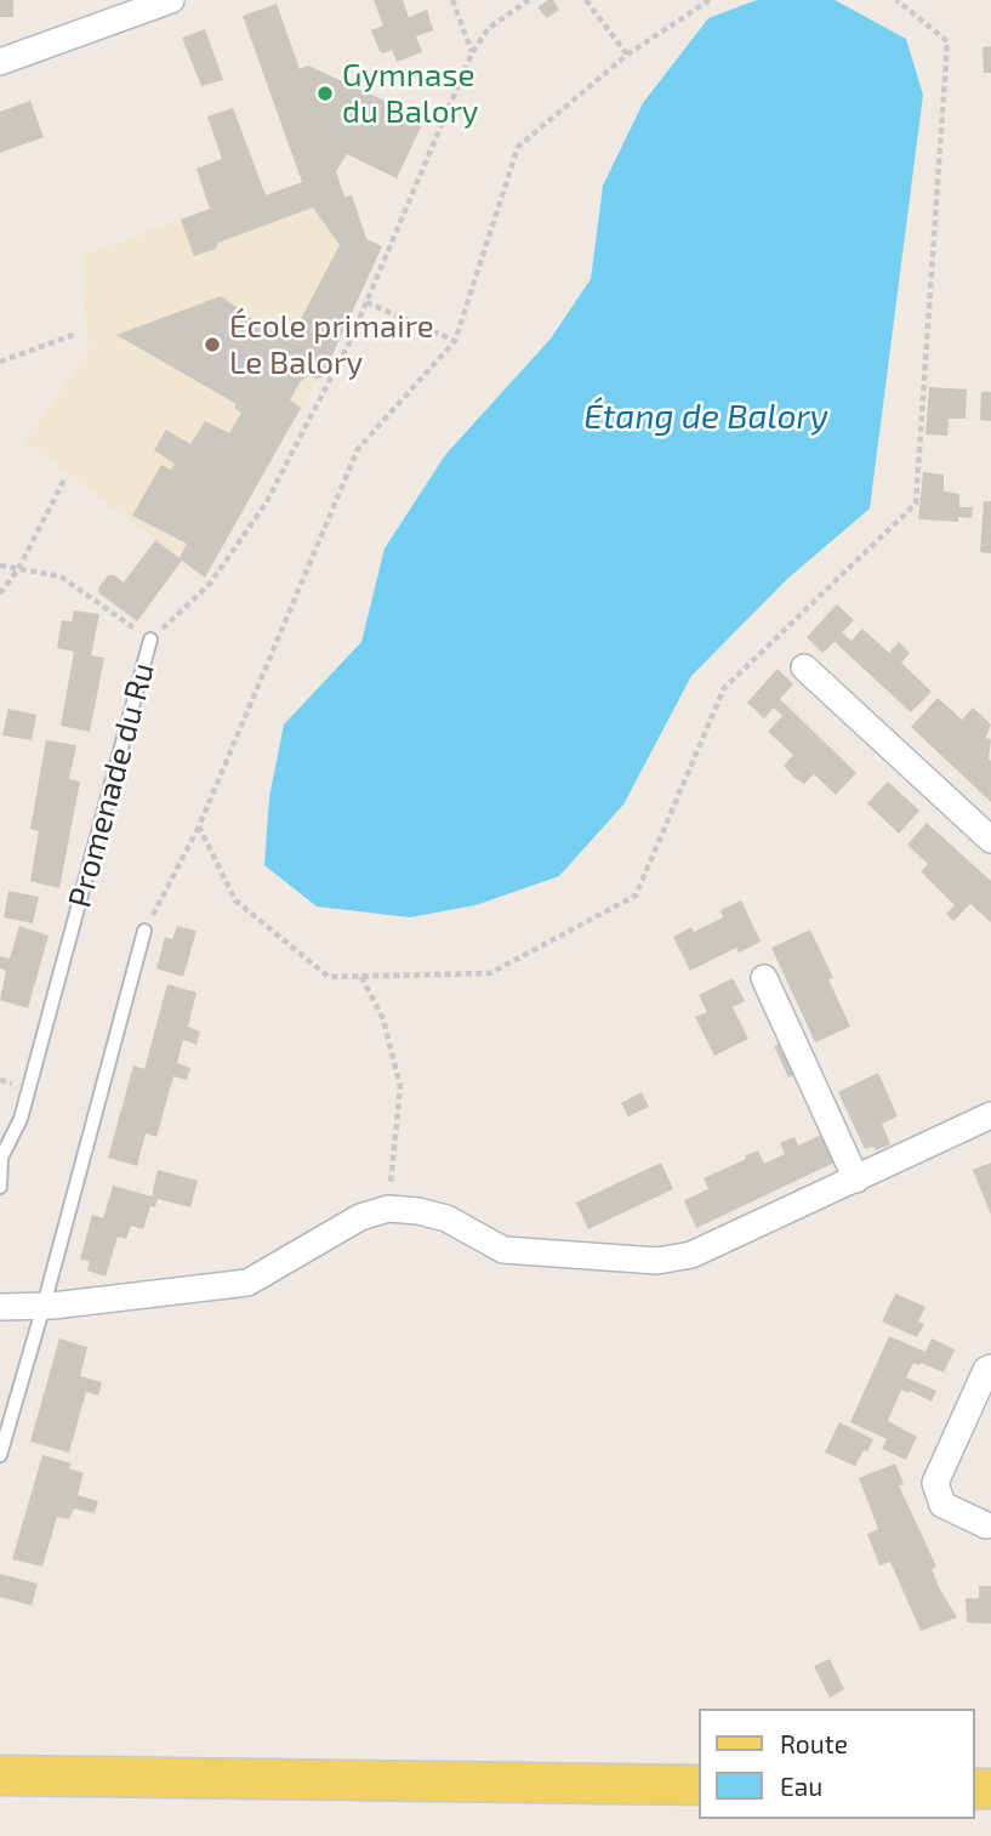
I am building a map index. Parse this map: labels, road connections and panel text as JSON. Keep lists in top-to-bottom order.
{
  "streets": {
    "lane": ["Promenade du Ru"]
  },
  "water": ["Étang de Balory"],
  "places": ["Gymnase du Balory", "École primaire Le Balory"],
  "legend": ["Route", "Eau"]
}
